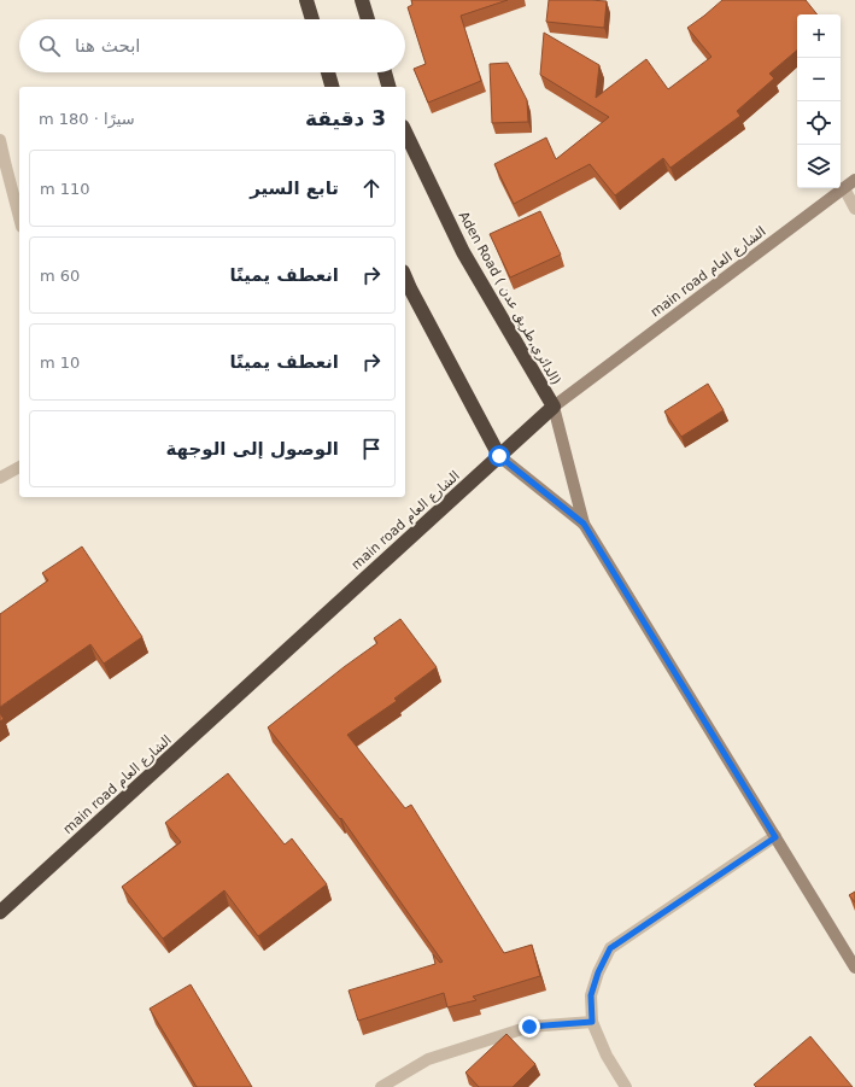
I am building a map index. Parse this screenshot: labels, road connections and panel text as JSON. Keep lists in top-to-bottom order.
{
  "streets": {
    "highway": ["main road الشارع العام", "Aden Road ( الدائري,طريق عدن)"]
  },
  "crossings": [
    ["main road الشارع العام", "Aden Road ( الدائري,طريق عدن)"]
  ],
  "page": {
    "map_buttons": ["+", "−"],
    "search": "ابحث هنا",
    "heading": ["3 دقيقة", "سيرًا · 180 m"],
    "list": [
      ["تابع السير", "110 m"],
      ["انعطف يمينًا", "60 m"],
      ["انعطف يمينًا", "10 m"],
      "الوصول إلى الوجهة"
    ]
  }
}
